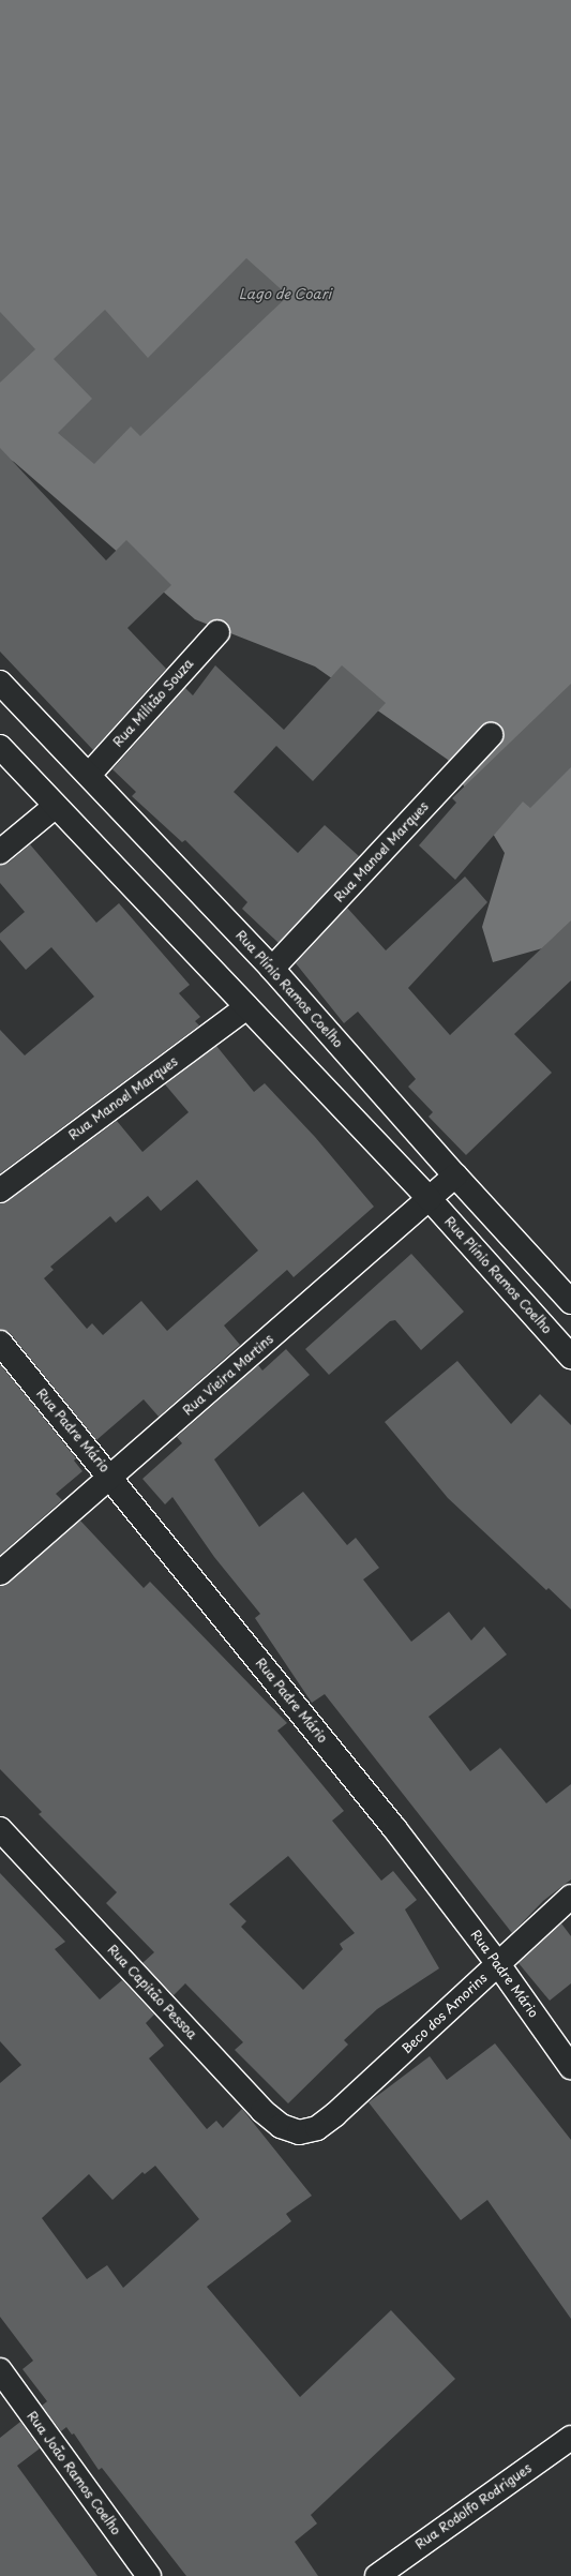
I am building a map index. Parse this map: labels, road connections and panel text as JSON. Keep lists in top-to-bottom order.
{
  "streets": {
    "street": [
      "Rua Militão Souza",
      "Rua Manoel Marques",
      "Rua Plínio Ramos Coelho",
      "Rua Vieira Martins",
      "Rua Padre Mário",
      "Rua Capitão Pessoa",
      "Beco dos Amorins",
      "Rua João Ramos Coelho",
      "Rua Rodolfo Rodrigues"
    ]
  },
  "crossings": [
    ["Rua Militão Souza", "Rua Plínio Ramos Coelho"],
    ["Rua Manoel Marques", "Rua Plínio Ramos Coelho"],
    ["Rua Plínio Ramos Coelho", "Rua Vieira Martins"],
    ["Rua Vieira Martins", "Rua Padre Mário"],
    ["Rua Padre Mário", "Beco dos Amorins"],
    ["Rua Capitão Pessoa", "Beco dos Amorins"]
  ],
  "water": ["Lago de Coari"]
}
